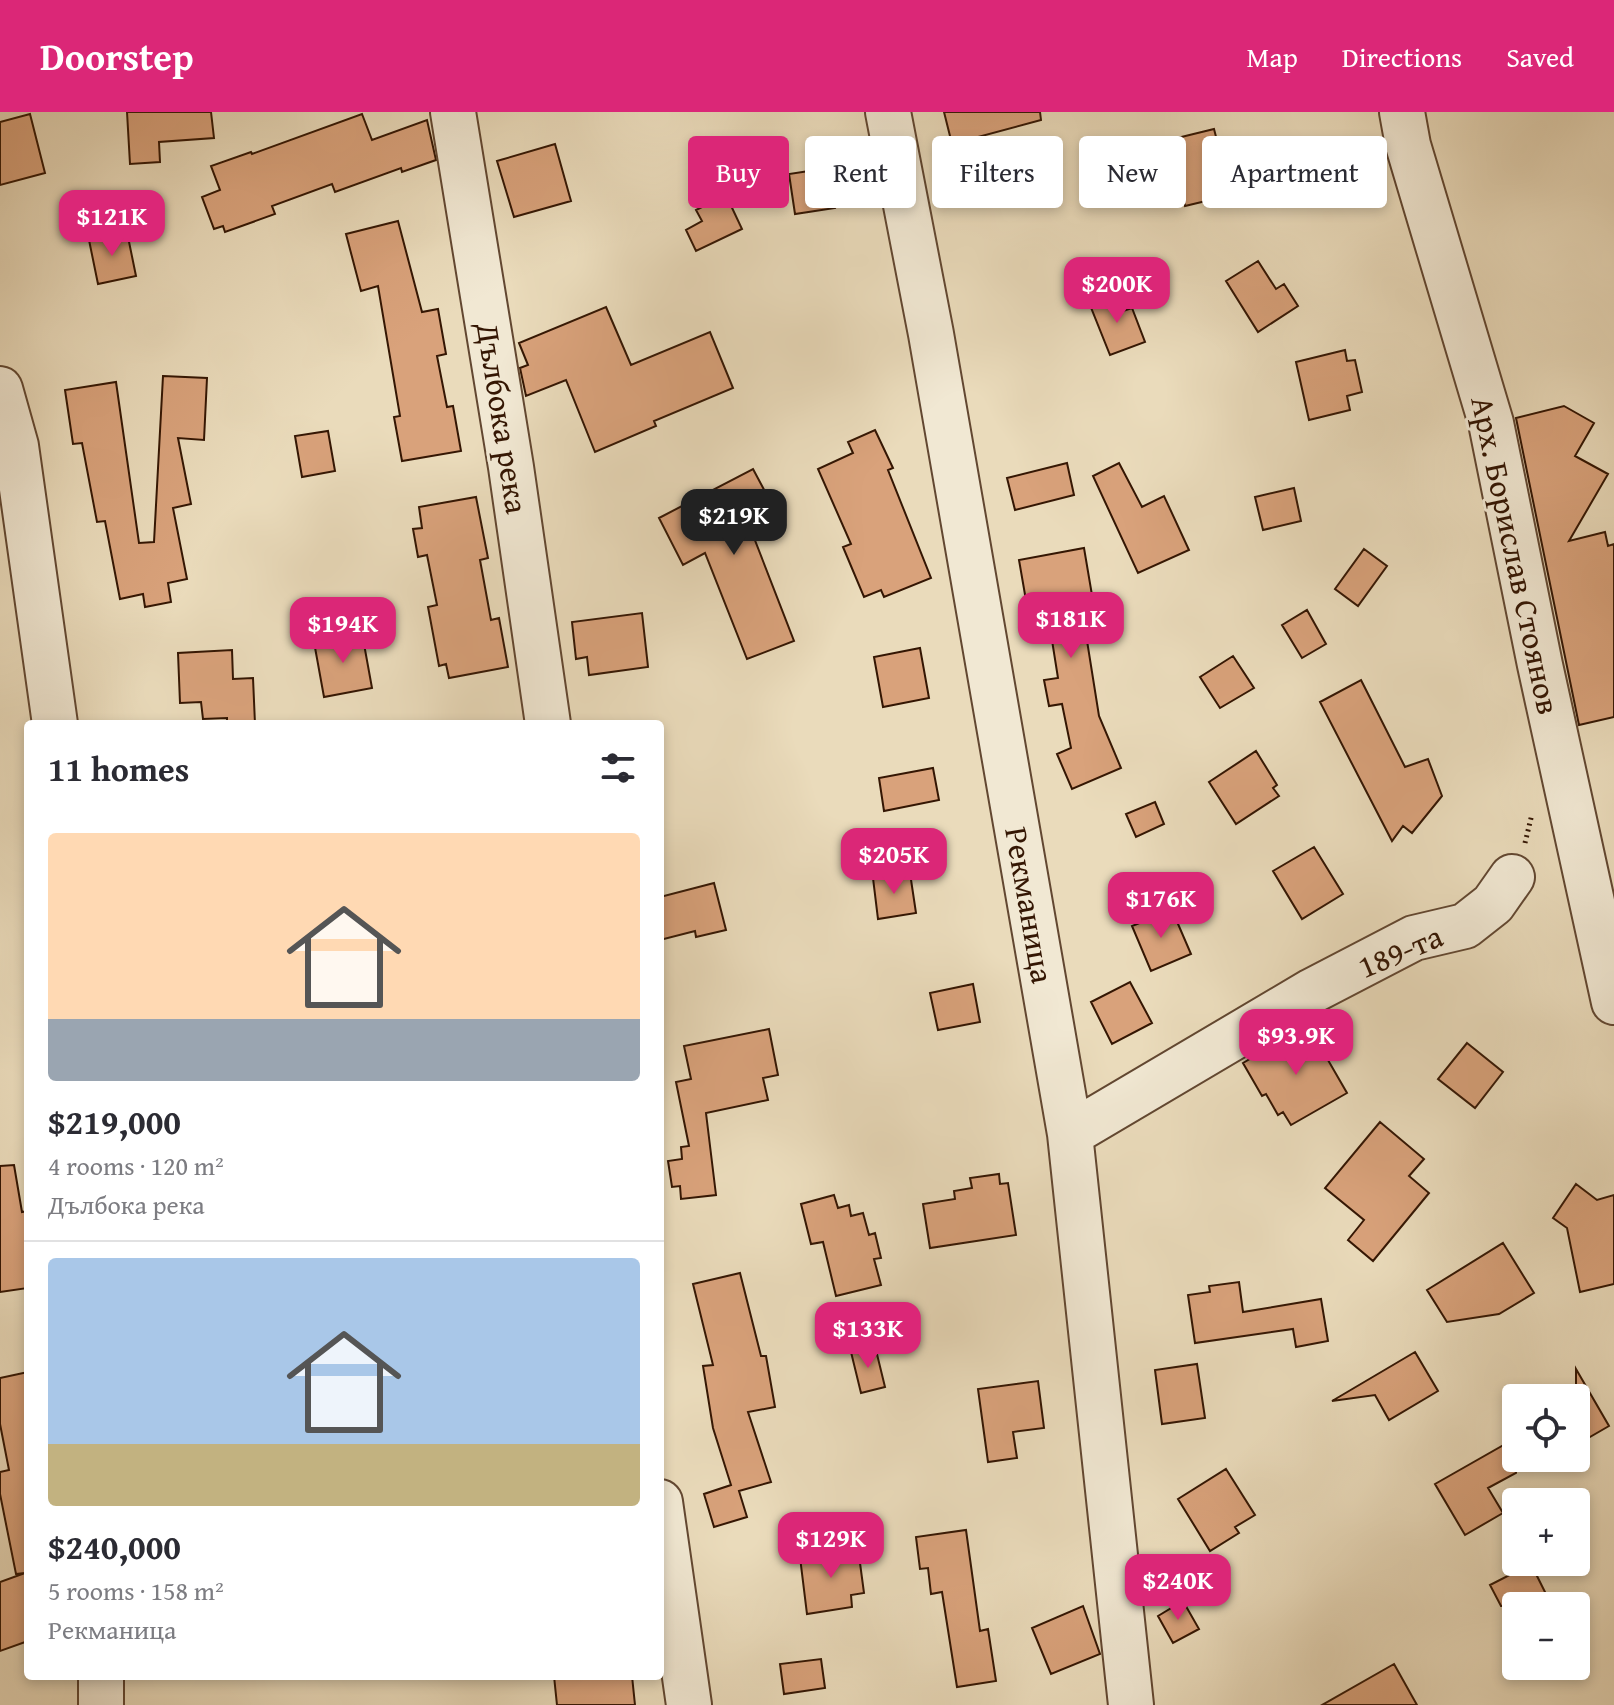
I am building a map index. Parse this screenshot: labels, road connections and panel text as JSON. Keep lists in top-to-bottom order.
{
  "streets": {
    "street": [
      "Дълбока река",
      "Арх. Борислав Стоянов",
      "Рекманица",
      "189-та"
    ]
  },
  "crossings": [
    ["Рекманица", "189-та"]
  ],
  "page": {
    "header": "Doorstep",
    "nav": ["Map", "Directions", "Saved"],
    "chip": [
      "Buy",
      "Rent",
      "Filters",
      "New",
      "Apartment"
    ],
    "price": [
      "$121K",
      "$200K",
      "$219K",
      "$181K",
      "$194K",
      "$205K",
      "$176K",
      "$93.9K",
      "$133K",
      "$129K",
      "$240K"
    ],
    "heading": "11 homes",
    "list": [
      {
        "name": "$219,000",
        "note": "4 rooms · 120 m² · Дълбока река"
      },
      {
        "name": "$240,000",
        "note": "5 rooms · 158 m² · Рекманица"
      }
    ],
    "map_buttons": ["+", "−"]
  }
}
